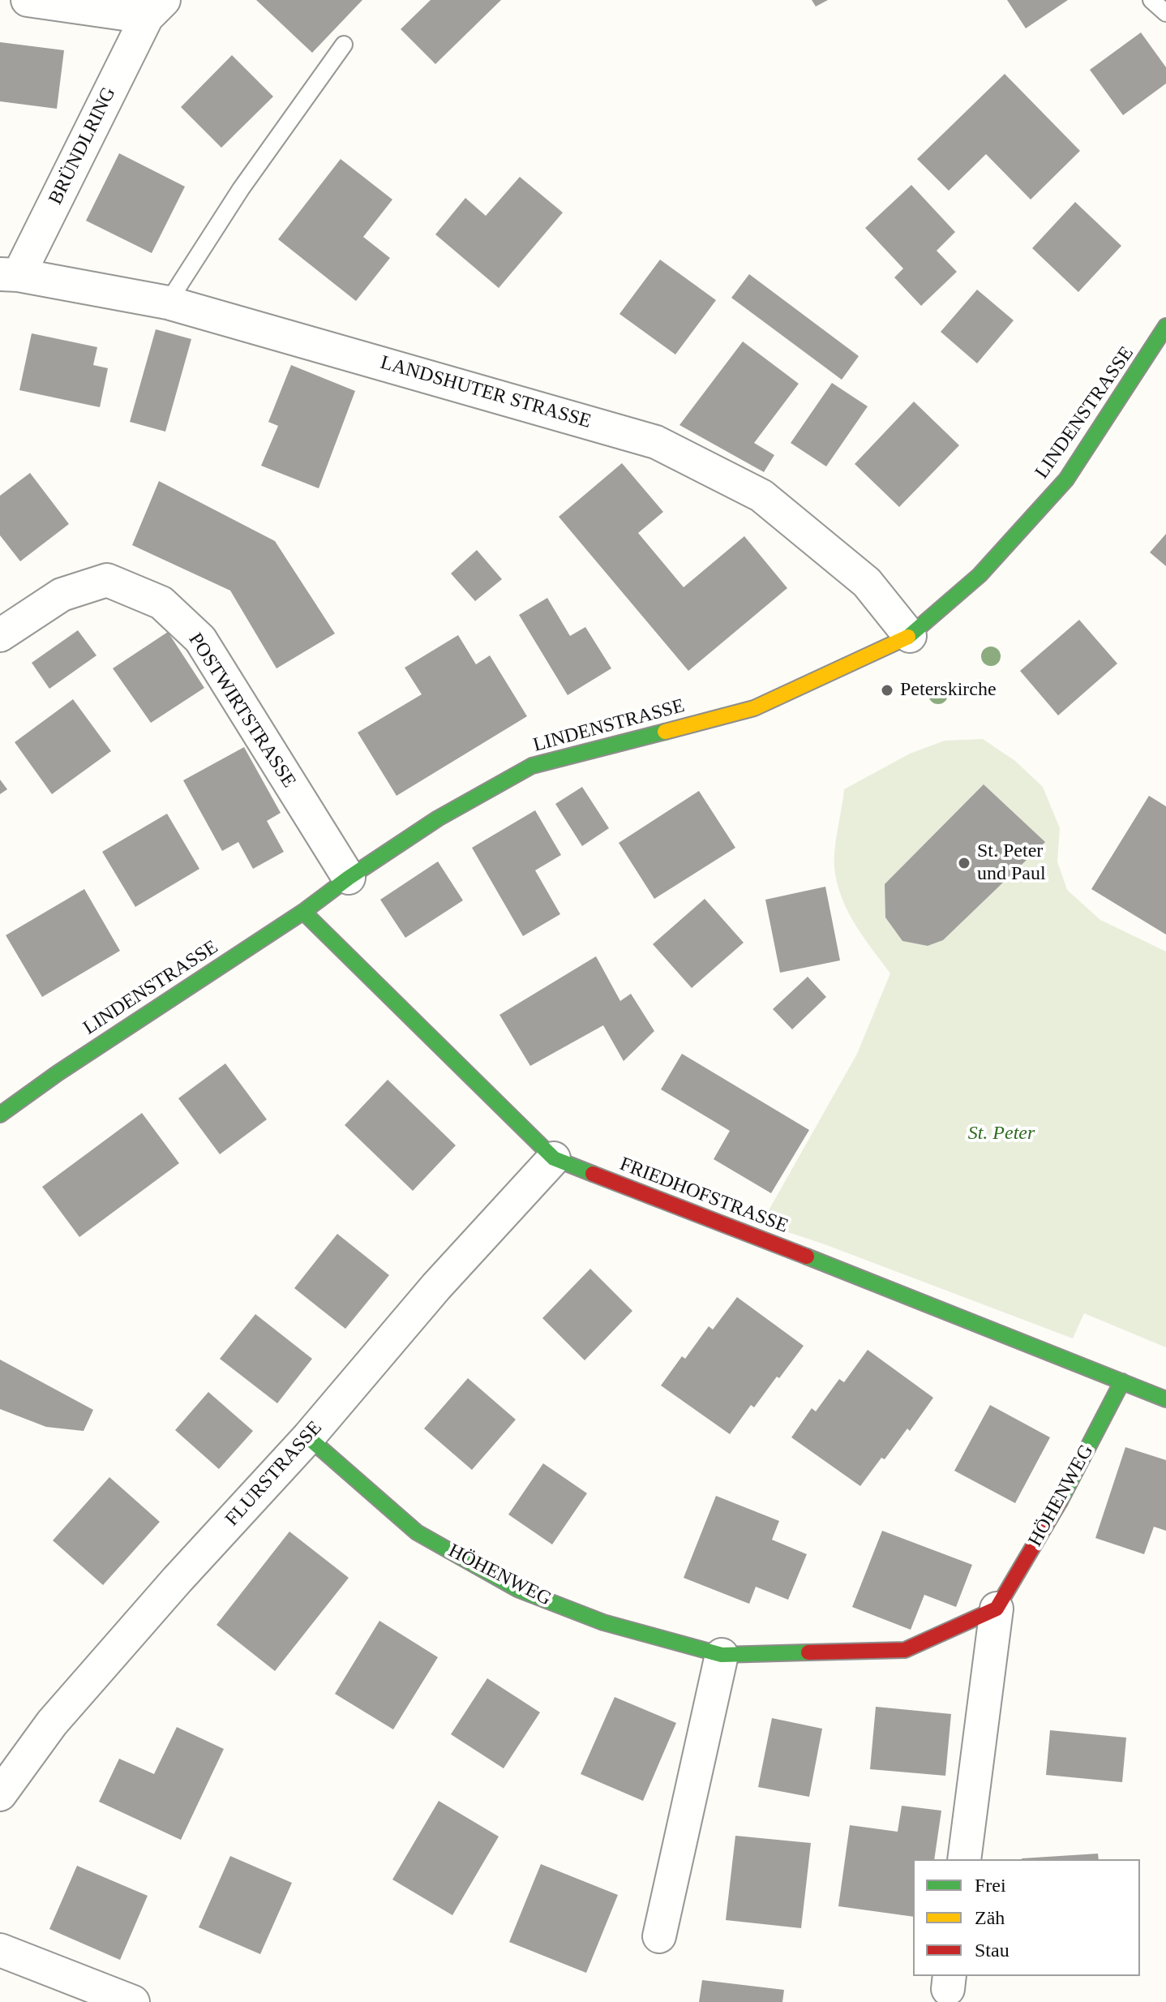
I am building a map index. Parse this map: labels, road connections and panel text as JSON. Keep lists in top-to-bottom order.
{
  "streets": {
    "street": [
      "BRÜNDLRING",
      "LANDSHUTER STRASSE",
      "LINDENSTRASSE",
      "POSTWIRTSTRASSE",
      "FRIEDHOFSTRASSE",
      "FLURSTRASSE",
      "HÖHENWEG"
    ]
  },
  "crossings": [
    ["BRÜNDLRING", "LANDSHUTER STRASSE"],
    ["LANDSHUTER STRASSE", "LINDENSTRASSE"],
    ["LINDENSTRASSE", "POSTWIRTSTRASSE"],
    ["LINDENSTRASSE", "FRIEDHOFSTRASSE"],
    ["FRIEDHOFSTRASSE", "FLURSTRASSE"],
    ["FRIEDHOFSTRASSE", "HÖHENWEG"],
    ["FLURSTRASSE", "HÖHENWEG"]
  ],
  "parks": ["St. Peter"],
  "places": ["Peterskirche", "St. Peter und Paul"],
  "legend": ["Frei", "Zäh", "Stau"]
}
